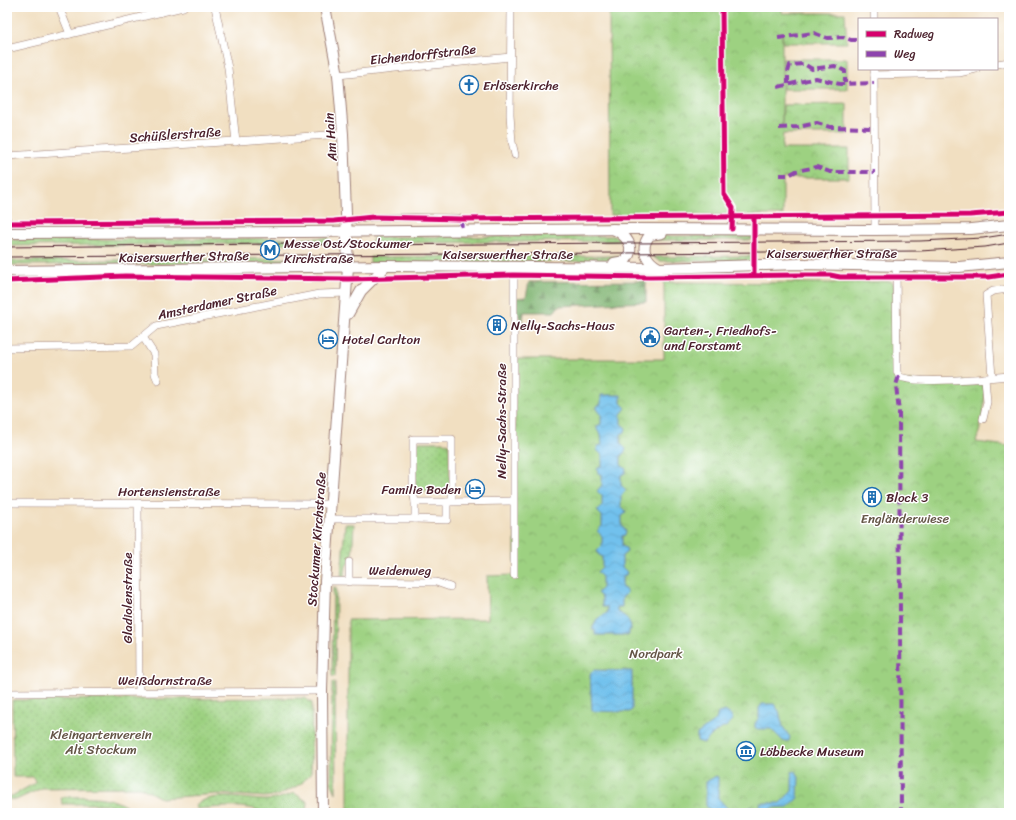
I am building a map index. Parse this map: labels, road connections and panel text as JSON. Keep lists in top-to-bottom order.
{
  "streets": {
    "street": [
      "Eichendorffstraße",
      "Schüßlerstraße",
      "Am Hain",
      "Kaiserswerther Straße",
      "Amsterdamer Straße",
      "Nelly-Sachs-Straße",
      "Hortensienstraße",
      "Stockumer Kirchstraße",
      "Weidenweg",
      "Gladiolenstraße",
      "Weißdornstraße"
    ]
  },
  "crossings": [
    ["Eichendorffstraße", "Am Hain"],
    ["Schüßlerstraße", "Am Hain"],
    ["Am Hain", "Kaiserswerther Straße"],
    ["Am Hain", "Stockumer Kirchstraße"],
    ["Kaiserswerther Straße", "Nelly-Sachs-Straße"],
    ["Kaiserswerther Straße", "Stockumer Kirchstraße"],
    ["Amsterdamer Straße", "Stockumer Kirchstraße"],
    ["Hortensienstraße", "Stockumer Kirchstraße"],
    ["Hortensienstraße", "Gladiolenstraße"],
    ["Stockumer Kirchstraße", "Weidenweg"],
    ["Stockumer Kirchstraße", "Weißdornstraße"],
    ["Gladiolenstraße", "Weißdornstraße"]
  ],
  "parks": ["Engländerwiese", "Nordpark", "Kleingartenverein Alt Stockum"],
  "places": {
    "church": ["Erlöserkirche"],
    "metro station": ["Messe Ost/Stockumer Kirchstraße"],
    "building": ["Nelly-Sachs-Haus", "Block 3"],
    "public building": ["Garten-, Friedhofs- und Forstamt"],
    "hotel": ["Hotel Carlton", "Familie Boden"],
    "museum": ["Löbbecke Museum"]
  },
  "legend": ["Radweg", "Weg"]
}
